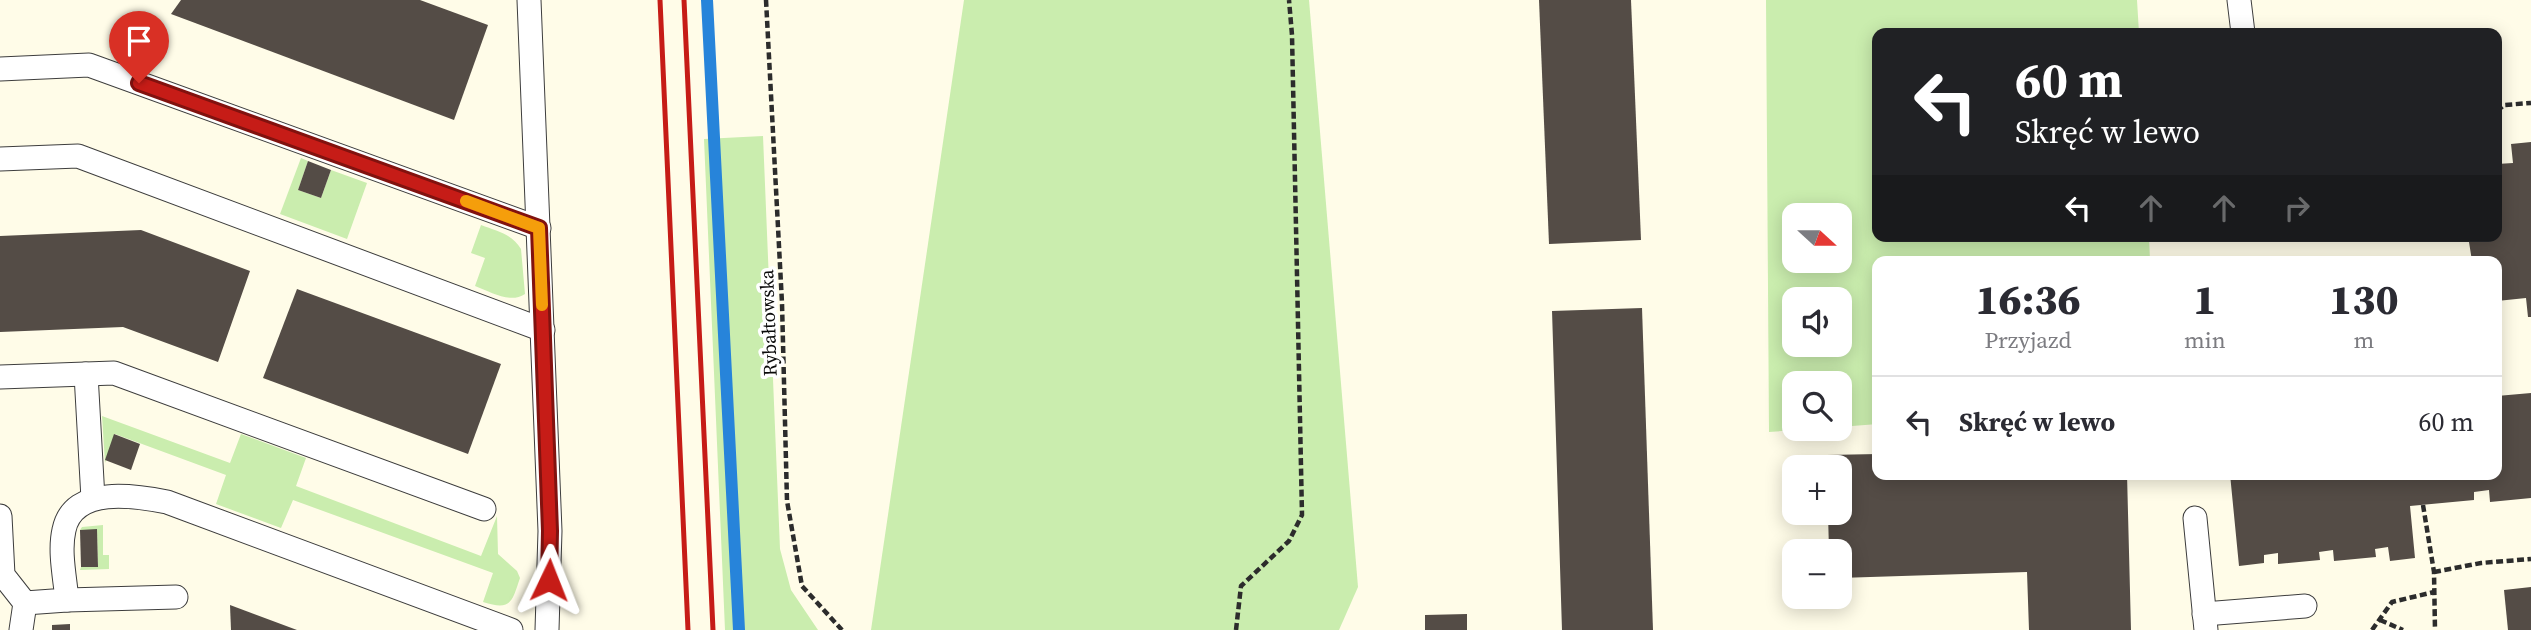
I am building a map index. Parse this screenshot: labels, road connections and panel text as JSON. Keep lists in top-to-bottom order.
{
  "streets": {
    "path": ["Rybałtowska"]
  },
  "north": "right",
  "page": {
    "turn": ["60 m", "Skręć w lewo"],
    "map_buttons": ["+", "−"],
    "eta": [
      "16:36",
      "Przyjazd",
      "1",
      "min",
      "130",
      "m"
    ],
    "list": [
      {
        "name": "Skręć w lewo",
        "value": "60 m"
      }
    ]
  }
}
